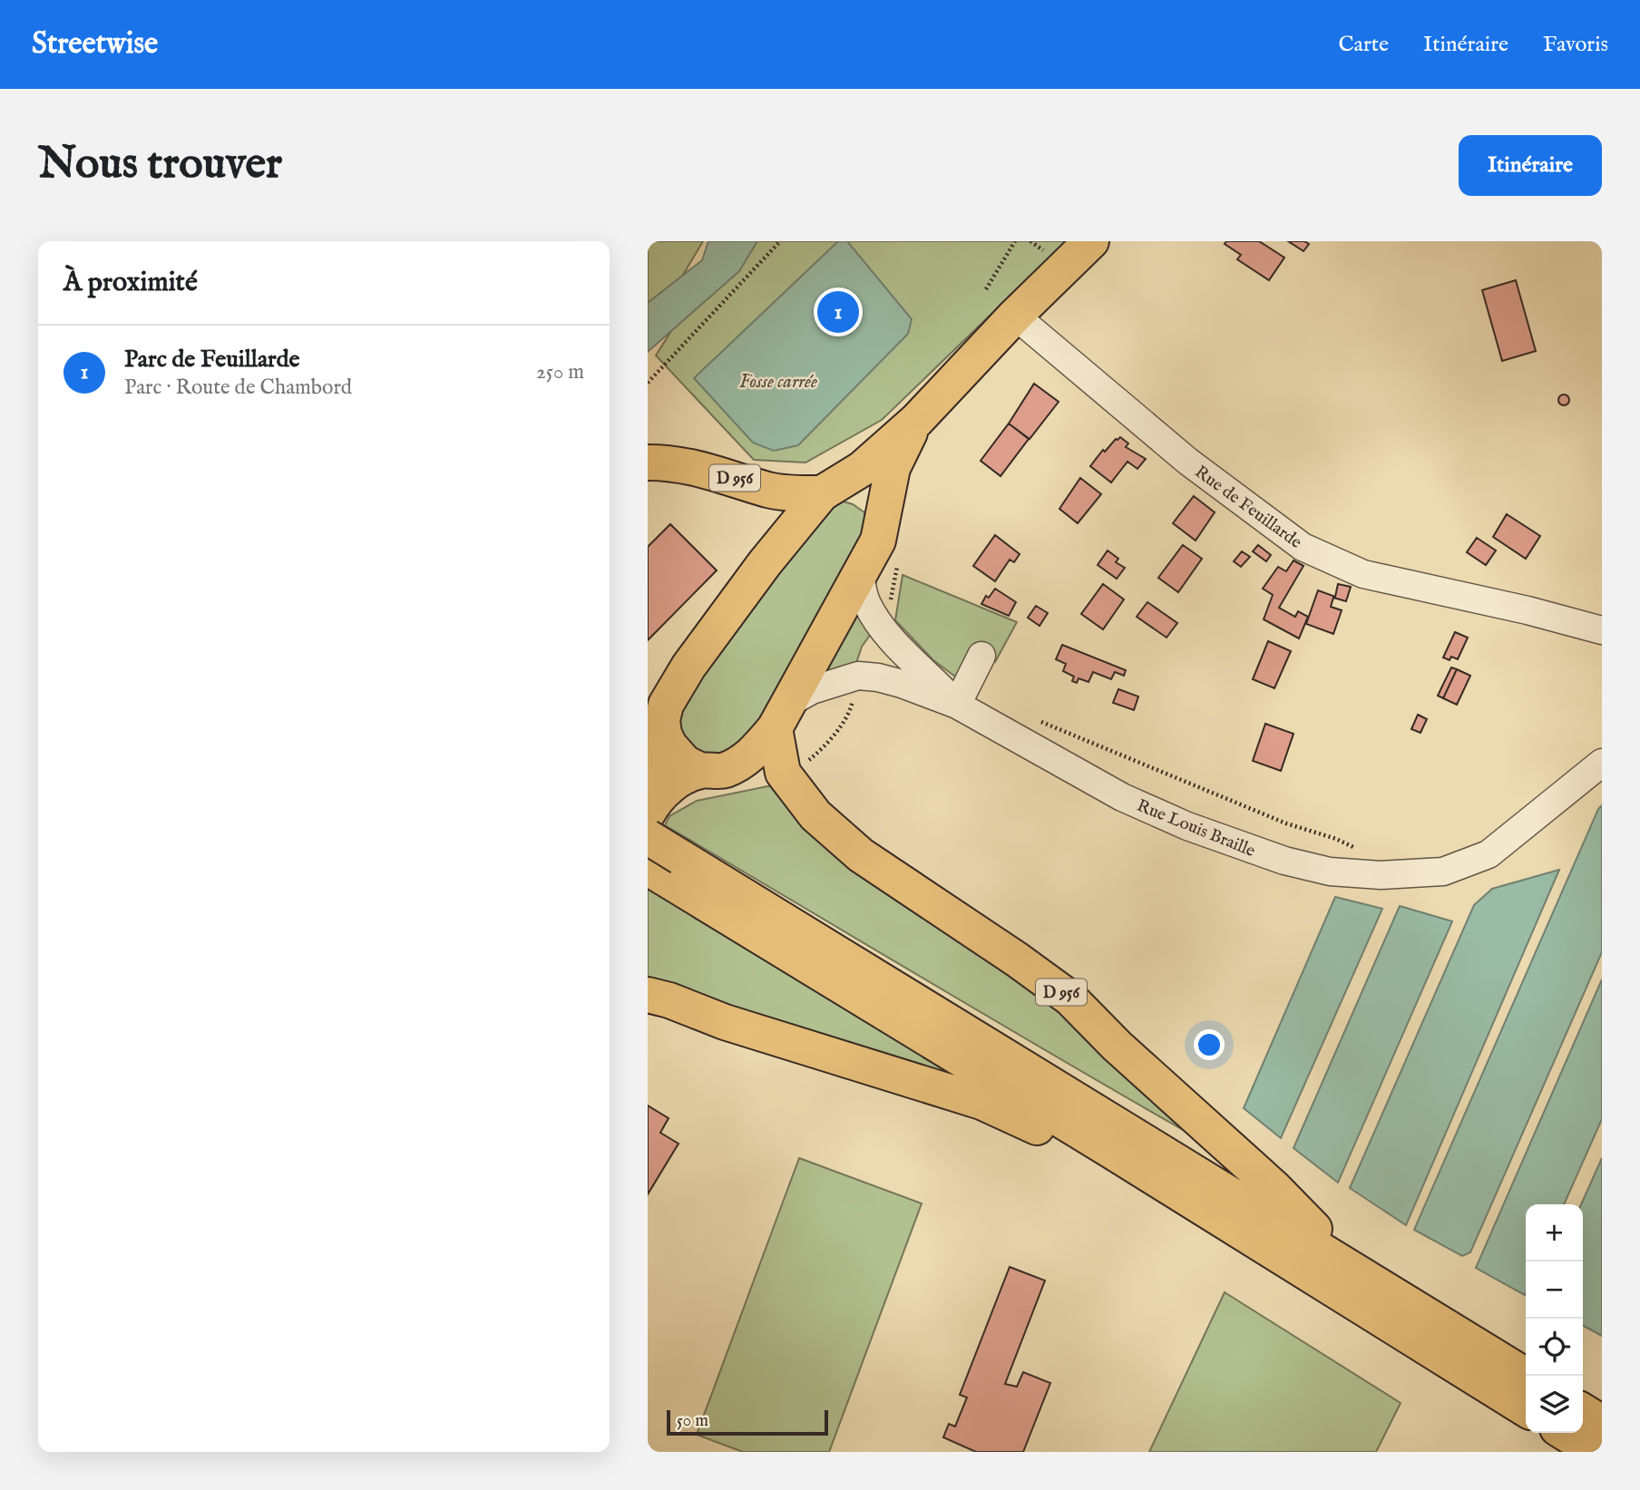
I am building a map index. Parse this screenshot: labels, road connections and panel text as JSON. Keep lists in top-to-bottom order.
{
  "streets": {
    "main road": ["D 956"],
    "street": ["Rue de Feuillarde", "Rue Louis Braille"]
  },
  "crossings": [
    ["D 956", "Rue Louis Braille"]
  ],
  "water": ["Fosse carrée"],
  "scale_bar": "50 m",
  "page": {
    "header": "Streetwise",
    "nav": ["Carte", "Itinéraire", "Favoris"],
    "buttons": "Itinéraire",
    "title": "Nous trouver",
    "heading": "À proximité",
    "pins": "1",
    "list": [
      {
        "mark": "1",
        "name": "Parc de Feuillarde",
        "note": "Parc · Route de Chambord",
        "value": "250 m"
      }
    ],
    "map_buttons": ["+", "−"],
    "scale": "50 m"
  }
}
